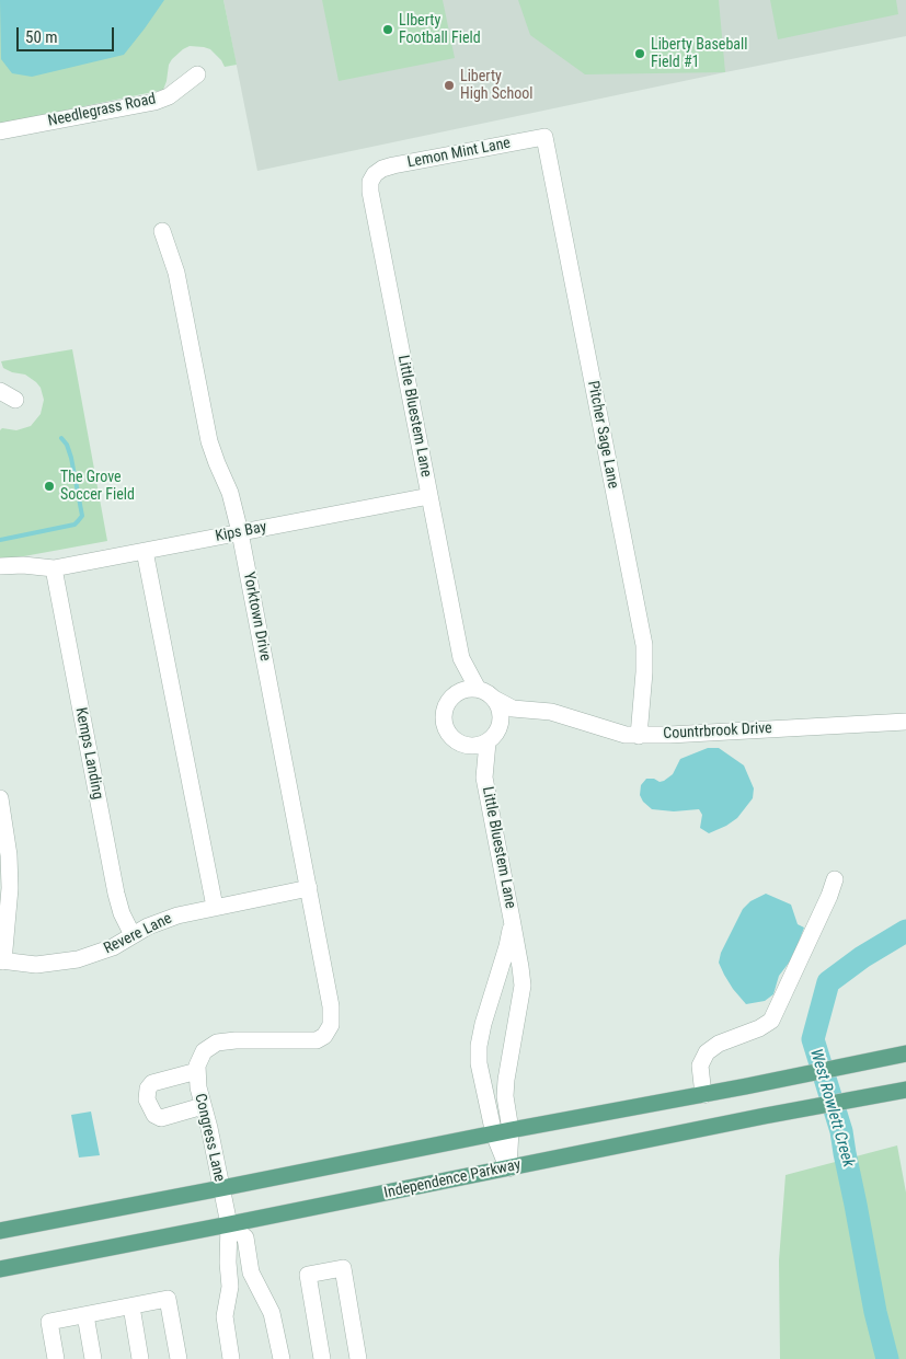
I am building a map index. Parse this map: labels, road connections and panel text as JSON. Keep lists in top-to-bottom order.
{
  "streets": {
    "main road": ["Independence Parkway"],
    "street": [
      "Needlegrass Road",
      "Lemon Mint Lane",
      "Little Bluestem Lane",
      "Pitcher Sage Lane",
      "Kips Bay",
      "Yorktown Drive",
      "Countrbrook Drive",
      "Kemps Landing",
      "Revere Lane",
      "Congress Lane"
    ]
  },
  "crossings": [
    ["Lemon Mint Lane", "Little Bluestem Lane"],
    ["Lemon Mint Lane", "Pitcher Sage Lane"],
    ["Little Bluestem Lane", "Kips Bay"],
    ["Little Bluestem Lane", "Countrbrook Drive"],
    ["Little Bluestem Lane", "Independence Parkway"],
    ["Pitcher Sage Lane", "Countrbrook Drive"],
    ["Kips Bay", "Yorktown Drive"],
    ["Kips Bay", "Kemps Landing"],
    ["Yorktown Drive", "Revere Lane"],
    ["Yorktown Drive", "Congress Lane"],
    ["Kemps Landing", "Revere Lane"],
    ["Congress Lane", "Independence Parkway"]
  ],
  "water": ["West Rowlett Creek"],
  "places": [
    "LIberty Football Field",
    "Liberty Baseball Field #1",
    "Liberty High School",
    "The Grove Soccer Field"
  ],
  "scale_bar": "50 m"
}
